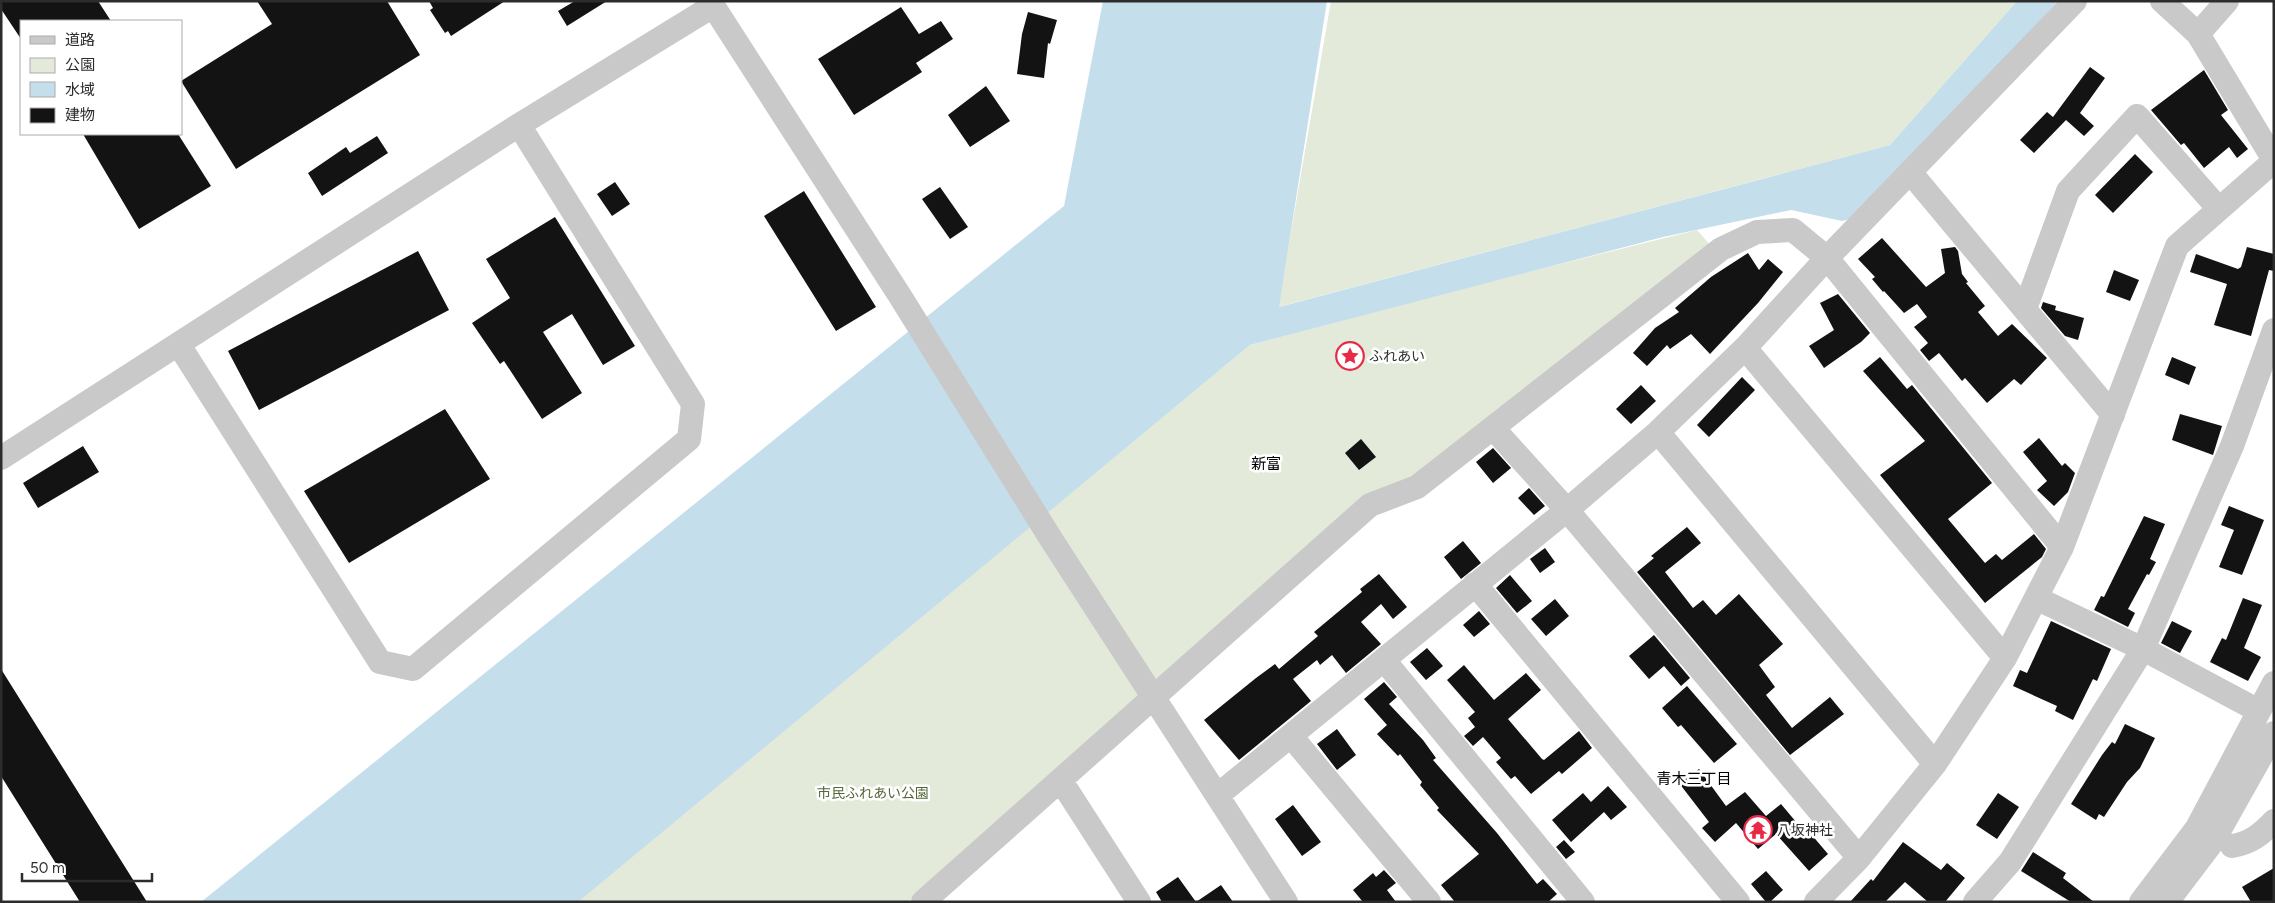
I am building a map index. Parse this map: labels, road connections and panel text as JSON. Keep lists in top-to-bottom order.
{
  "districts": ["新富", "青木三丁目"],
  "parks": ["市民ふれあい公園"],
  "places": {
    "place": ["ふれあい"],
    "temple": ["八坂神社"]
  },
  "legend": [
    "道路",
    "公園",
    "水域",
    "建物"
  ],
  "scale_bar": "50 m"
}
